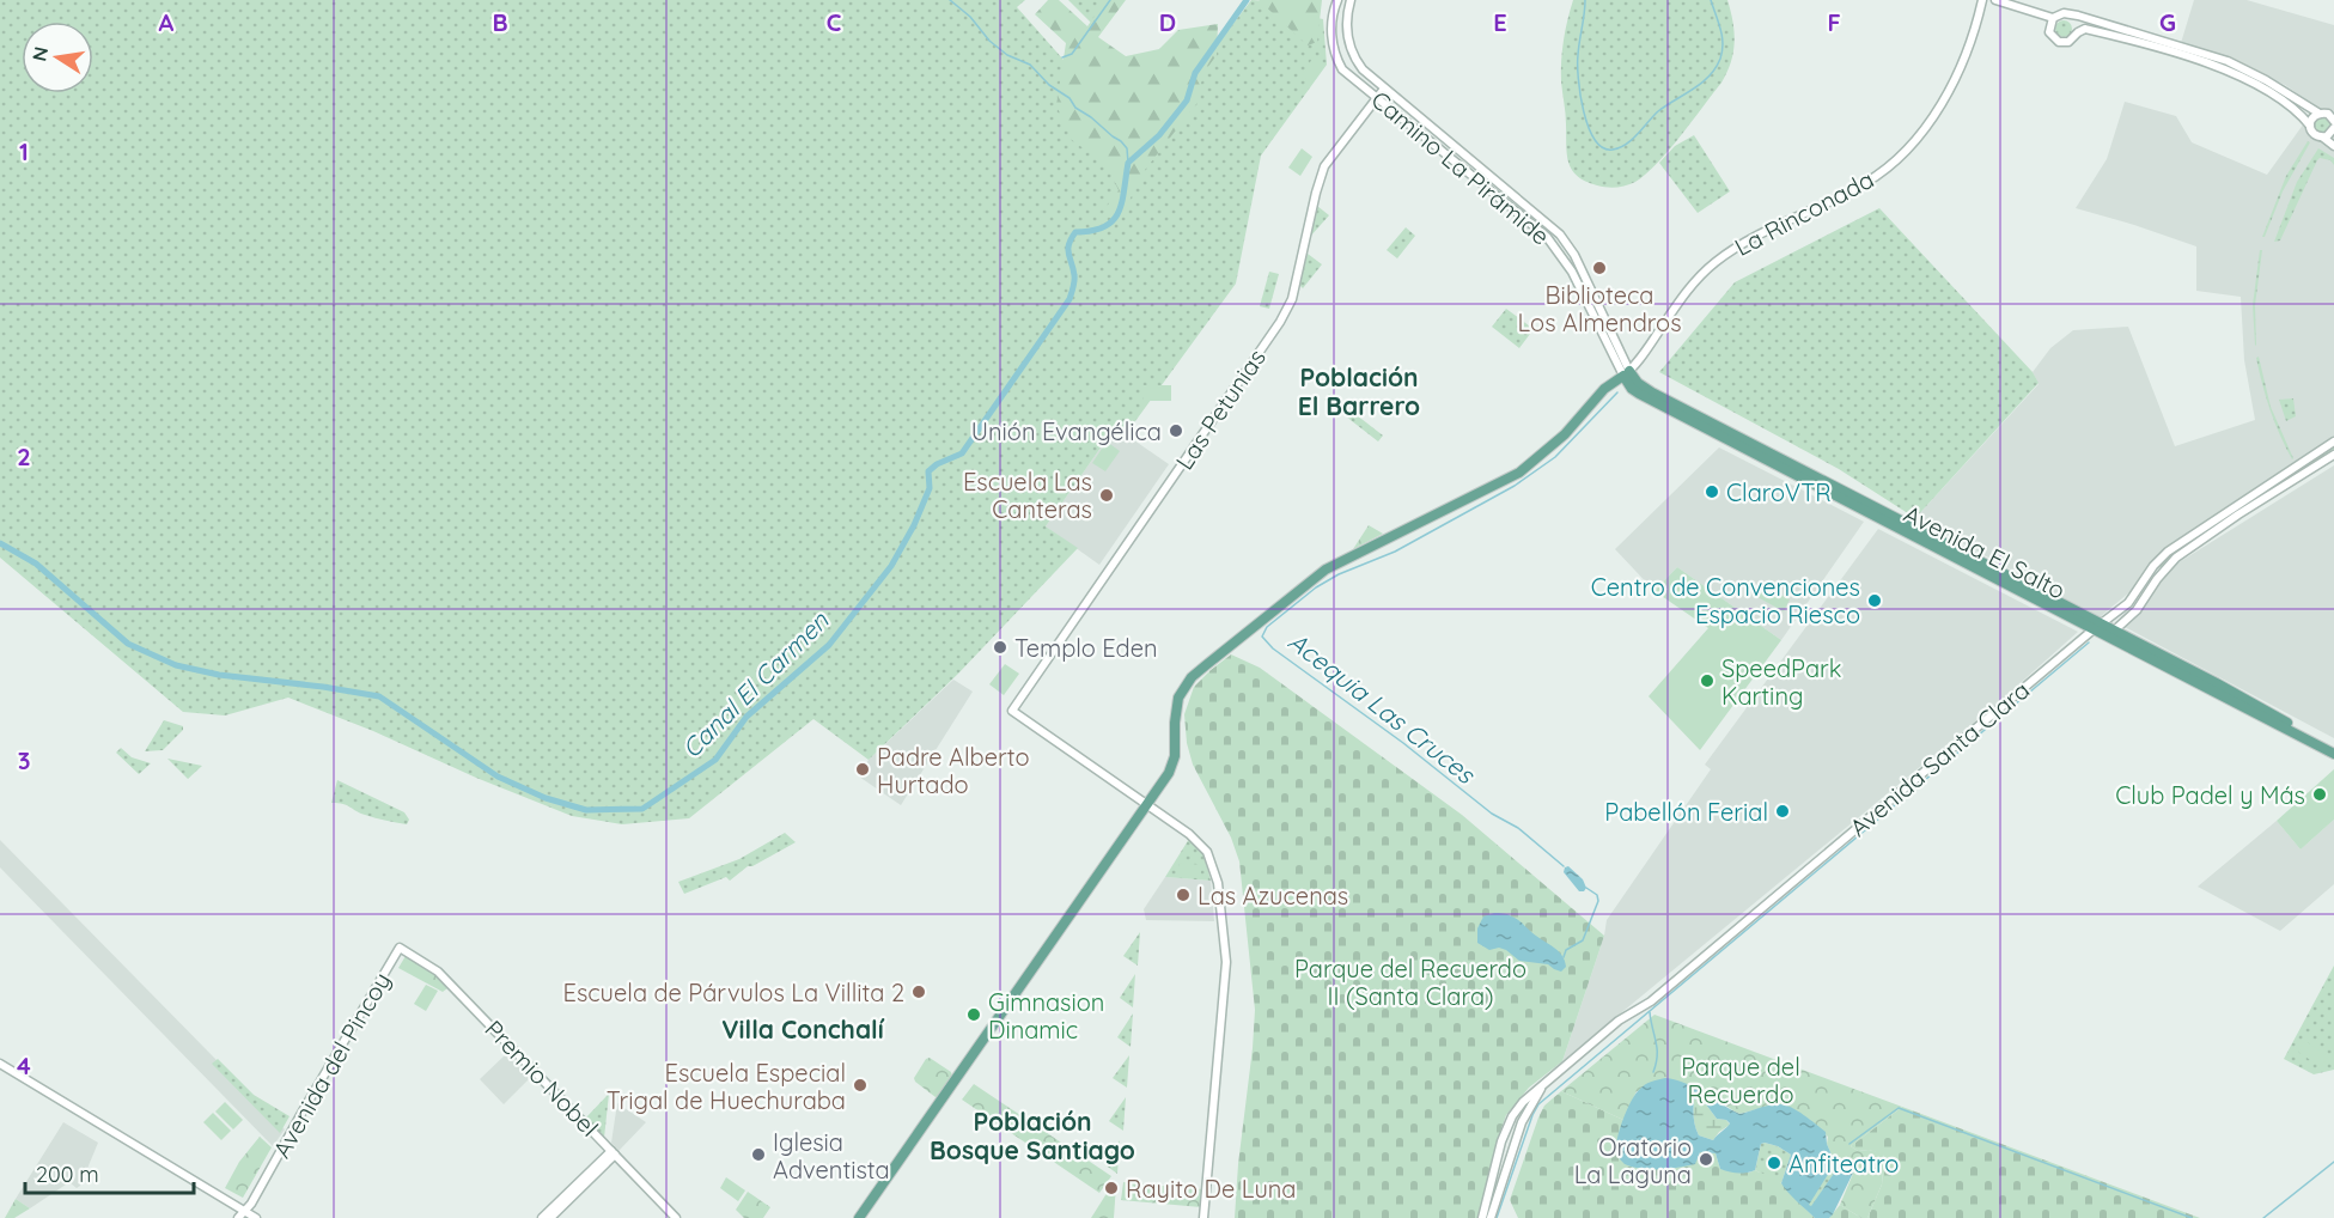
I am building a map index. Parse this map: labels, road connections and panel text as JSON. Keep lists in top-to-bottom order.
{
  "streets": {
    "main road": ["Avenida El Salto"],
    "street": [
      "Camino La Pirámide",
      "La Rinconada",
      "Las Petunias",
      "Avenida Santa Clara",
      "Avenida del Pincoy",
      "Premio Nobel"
    ]
  },
  "crossings": [
    ["Camino La Pirámide", "La Rinconada"],
    ["Camino La Pirámide", "Las Petunias"],
    ["Camino La Pirámide", "Avenida El Salto"],
    ["La Rinconada", "Avenida El Salto"],
    ["Avenida El Salto", "Avenida Santa Clara"],
    ["Avenida del Pincoy", "Premio Nobel"]
  ],
  "districts": ["Población El Barrero", "Villa Conchalí", "Población Bosque Santiago"],
  "water": ["Canal El Carmen", "Acequia Las Cruces"],
  "parks": ["Parque del Recuerdo II (Santa Clara)", "Parque del Recuerdo"],
  "places": [
    "Biblioteca Los Almendros",
    "Unión Evangélica",
    "ClaroVTR",
    "Escuela Las Canteras",
    "Centro de Convenciones Espacio Riesco",
    "Templo Eden",
    "SpeedPark Karting",
    "Padre Alberto Hurtado",
    "Club Padel y Más",
    "Pabellón Ferial",
    "Las Azucenas",
    "Escuela de Párvulos La Villita 2",
    "Gimnasion Dinamic",
    "Escuela Especial Trigal de Huechuraba",
    "Iglesia Adventista",
    "Oratorio La Laguna",
    "Anfiteatro",
    "Rayito De Luna"
  ],
  "scale_bar": "200 m",
  "north": "left",
  "grid": {
    "columns": [
      "A",
      "B",
      "C",
      "D",
      "E",
      "F",
      "G"
    ],
    "rows": [
      "1",
      "2",
      "3",
      "4"
    ]
  }
}
